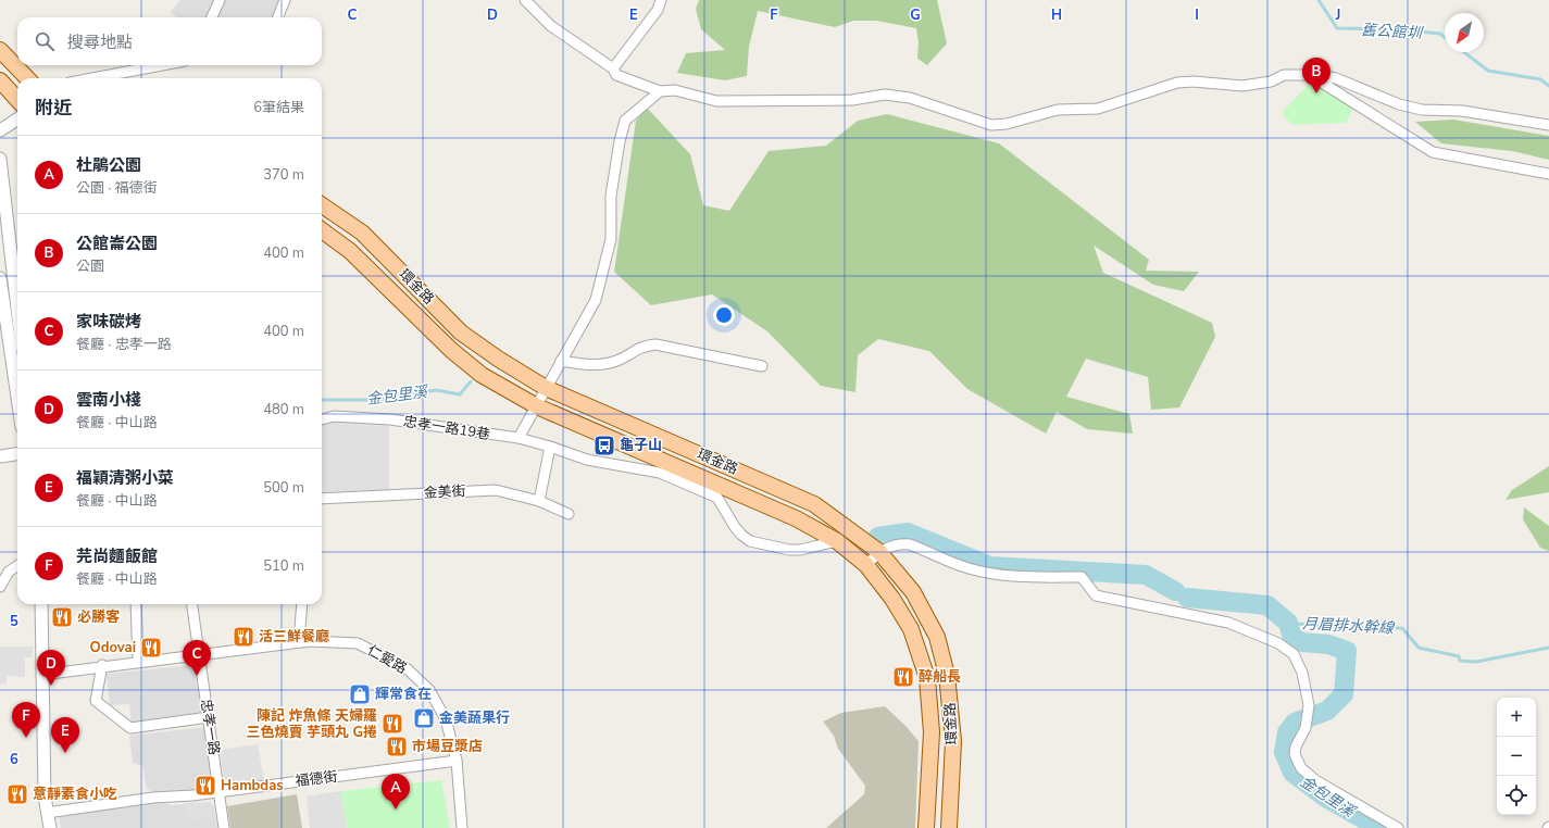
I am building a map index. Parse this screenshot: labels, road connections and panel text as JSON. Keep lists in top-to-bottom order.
{
  "streets": {
    "main road": ["環金路"],
    "street": [
      "忠孝一路19巷",
      "金美街",
      "仁愛路",
      "忠孝一路",
      "福德街"
    ]
  },
  "crossings": [
    ["環金路", "忠孝一路19巷"],
    ["仁愛路", "忠孝一路"],
    ["仁愛路", "福德街"],
    ["忠孝一路", "福德街"]
  ],
  "water": ["舊公館圳", "金包里溪", "月眉排水幹線"],
  "places": {
    "bus stop": ["龜子山"],
    "restaurant": [
      "必勝客",
      "活三鮮餐廳",
      "Odovai",
      "醉船長",
      "陳記 炸魚條 天婦羅 三色燒賣 芋頭丸 G捲",
      "市場豆漿店",
      "Hambdas",
      "意靜素食小吃"
    ],
    "shop": ["輝常食在", "金美蔬果行"]
  },
  "north": "bottom left",
  "page": {
    "search": "搜尋地點",
    "pins": [
      "B",
      "C",
      "D",
      "F",
      "E",
      "A"
    ],
    "heading": ["附近", "6筆結果"],
    "list": [
      {
        "mark": "A",
        "name": "杜鵑公園",
        "note": "公園 · 福德街",
        "value": "370 m"
      },
      {
        "mark": "B",
        "name": "公館崙公園",
        "note": "公園",
        "value": "400 m"
      },
      {
        "mark": "C",
        "name": "家味碳烤",
        "note": "餐廳 · 忠孝一路",
        "value": "400 m"
      },
      {
        "mark": "D",
        "name": "雲南小棧",
        "note": "餐廳 · 中山路",
        "value": "480 m"
      },
      {
        "mark": "E",
        "name": "福穎清粥小菜",
        "note": "餐廳 · 中山路",
        "value": "500 m"
      },
      {
        "mark": "F",
        "name": "芫尚麵飯館",
        "note": "餐廳 · 中山路",
        "value": "510 m"
      }
    ],
    "map_buttons": ["+", "−"]
  },
  "grid": {
    "columns": [
      "C",
      "D",
      "E",
      "F",
      "G",
      "H",
      "I",
      "J"
    ],
    "rows": ["5", "6"]
  }
}
